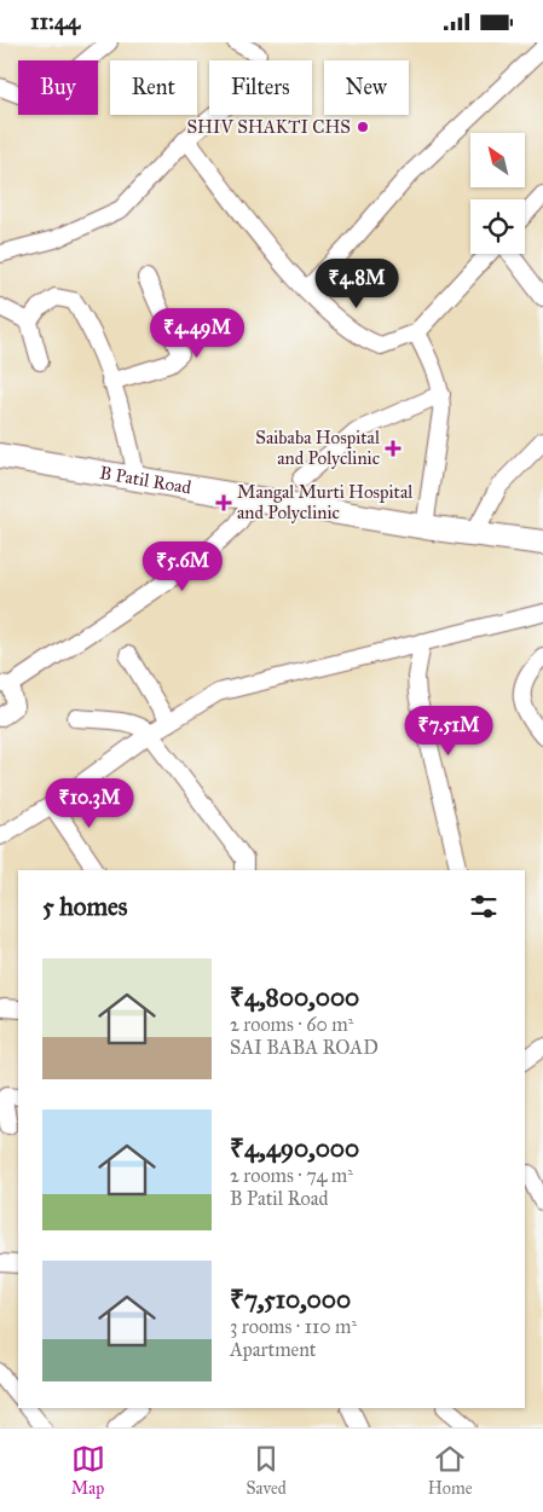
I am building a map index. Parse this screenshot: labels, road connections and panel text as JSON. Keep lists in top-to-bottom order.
{
  "streets": {
    "main road": ["B Patil Road"]
  },
  "places": {
    "other": ["SHIV SHAKTI CHS"],
    "health": ["Saibaba Hospital and Polyclinic", "Mangal Murti Hospital and Polyclinic"]
  },
  "north": "top left",
  "page": {
    "status": "11:44",
    "chip": [
      "Buy",
      "Rent",
      "Filters",
      "New"
    ],
    "price": [
      "₹4.8M",
      "₹4.49M",
      "₹5.6M",
      "₹7.51M",
      "₹10.3M"
    ],
    "heading": "5 homes",
    "list": [
      {
        "name": "₹4,800,000",
        "note": "2 rooms · 60 m² · SAI BABA ROAD"
      },
      {
        "name": "₹4,490,000",
        "note": "2 rooms · 74 m² · B Patil Road"
      },
      {
        "name": "₹7,510,000",
        "note": "3 rooms · 110 m² · Apartment"
      }
    ],
    "tabs": ["Map", "Saved", "Home"]
  }
}
